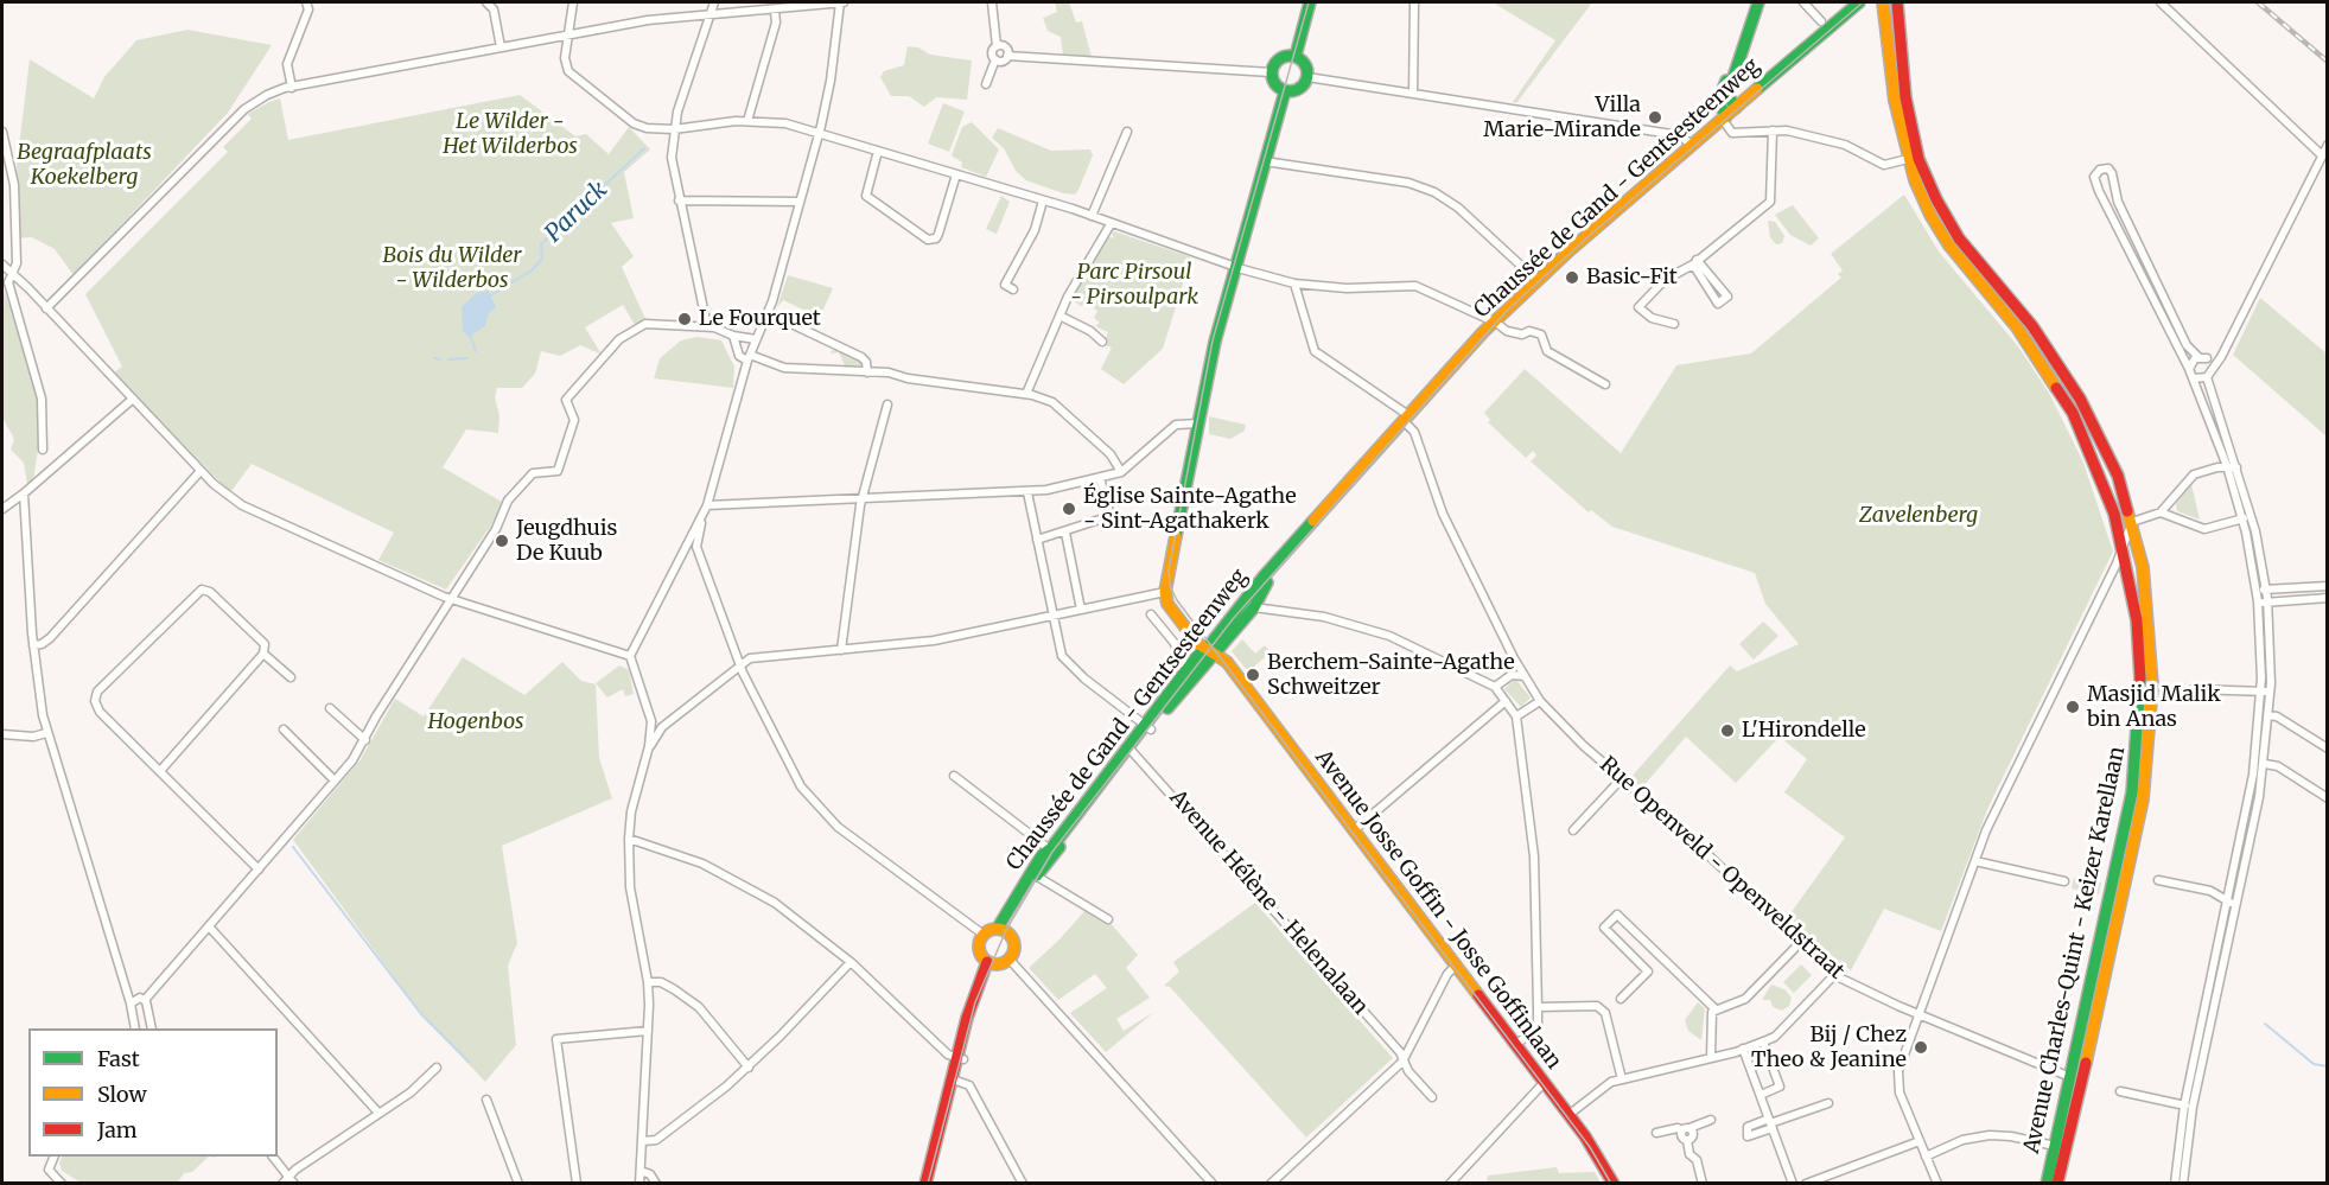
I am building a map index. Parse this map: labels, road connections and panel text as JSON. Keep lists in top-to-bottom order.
{
  "streets": {
    "main road": ["Chaussée de Gand - Gentsesteenweg", "Avenue Josse Goffin - Josse Goffinlaan", "Avenue Charles-Quint - Keizer Karellaan"],
    "street": ["Rue Openveld - Openveldstraat", "Avenue Hélène - Helenalaan"]
  },
  "crossings": [
    ["Chaussée de Gand - Gentsesteenweg", "Rue Openveld - Openveldstraat"],
    ["Chaussée de Gand - Gentsesteenweg", "Avenue Hélène - Helenalaan"],
    ["Chaussée de Gand - Gentsesteenweg", "Avenue Josse Goffin - Josse Goffinlaan"],
    ["Rue Openveld - Openveldstraat", "Avenue Charles-Quint - Keizer Karellaan"]
  ],
  "water": ["Paruck"],
  "parks": [
    "Le Wilder - Het Wilderbos",
    "Begraafplaats Koekelberg",
    "Bois du Wilder - Wilderbos",
    "Parc Pirsoul - Pirsoulpark",
    "Zavelenberg",
    "Hogenbos"
  ],
  "places": [
    "Villa Marie-Mirande",
    "Basic-Fit",
    "Le Fourquet",
    "Église Sainte-Agathe - Sint-Agathakerk",
    "Jeugdhuis De Kuub",
    "Berchem-Sainte-Agathe Schweitzer",
    "Masjid Malik bin Anas",
    "L'Hirondelle",
    "Bij / Chez Theo & Jeanine"
  ],
  "legend": ["Fast", "Slow", "Jam"]
}
